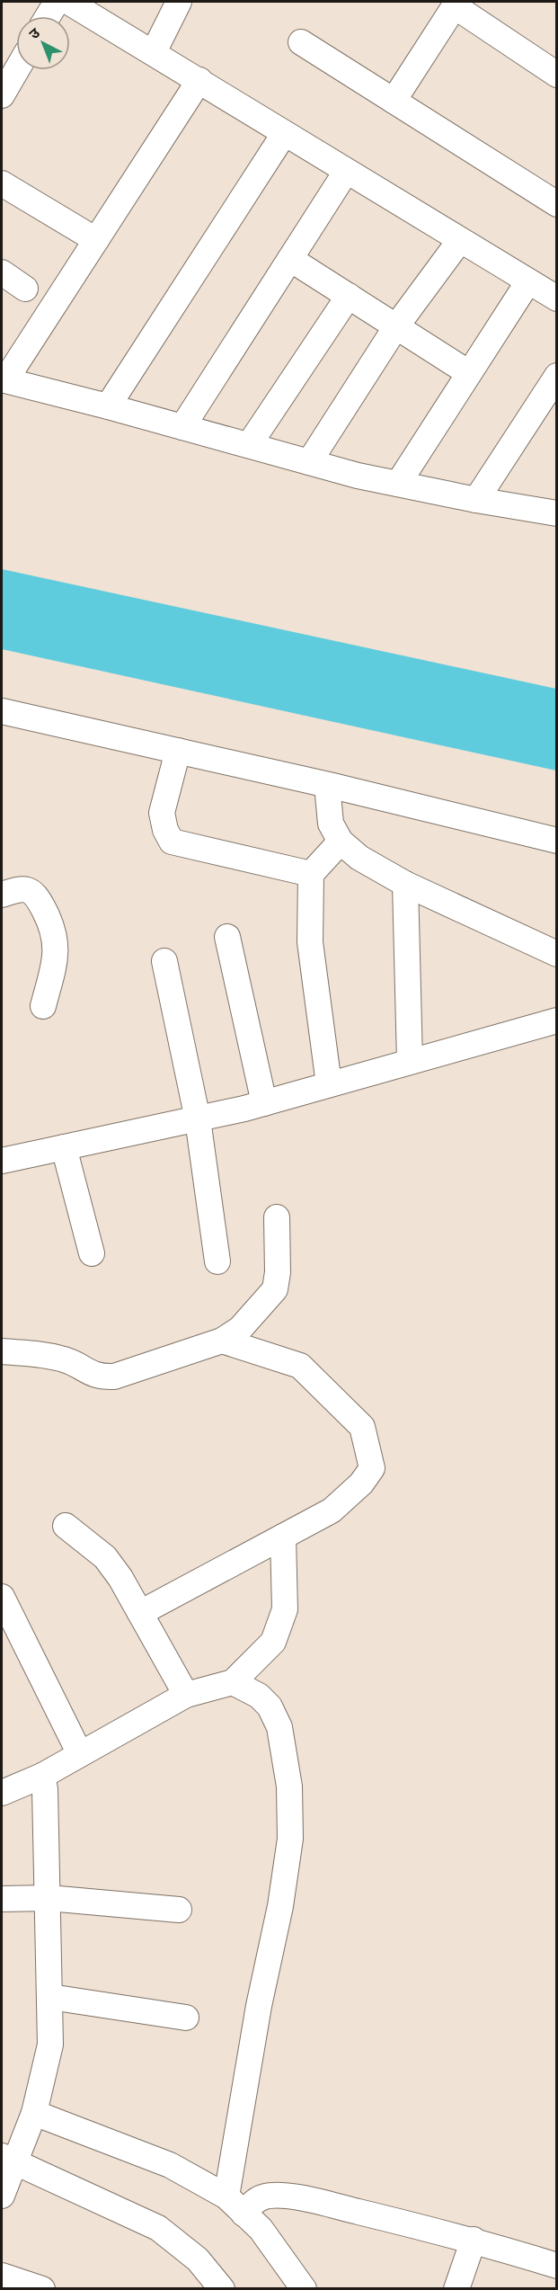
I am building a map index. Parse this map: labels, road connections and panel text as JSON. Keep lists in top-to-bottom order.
{
  "north": "top left"
}
